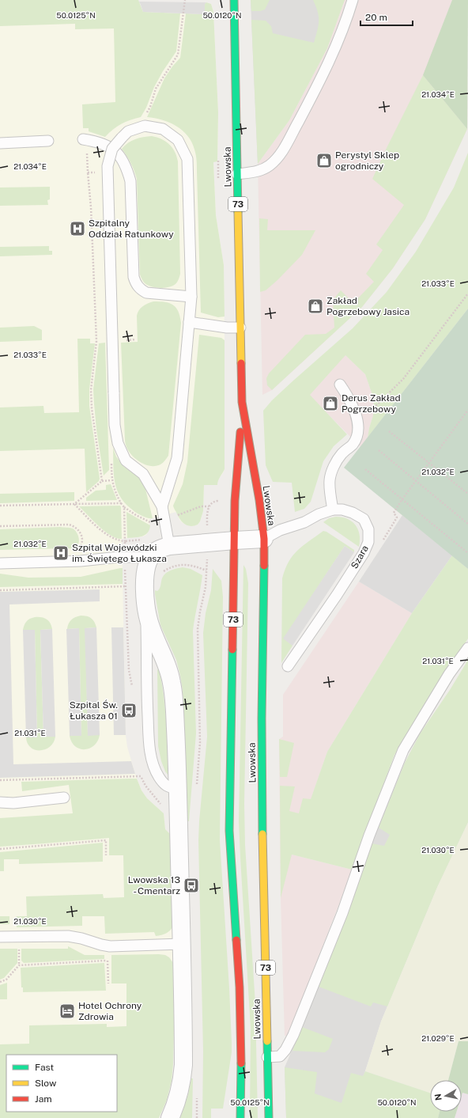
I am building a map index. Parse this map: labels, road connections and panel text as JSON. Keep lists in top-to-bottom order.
{
  "streets": {
    "main road": ["Lwowska", "73"],
    "lane": ["Szara"]
  },
  "crossings": [
    ["Lwowska", "Szara"]
  ],
  "places": {
    "shop": ["Perystyl Sklep ogrodniczy", "Zakład Pogrzebowy Jasica", "Derus Zakład Pogrzebowy"],
    "hospital": ["Szpitalny Oddział Ratunkowy", "Szpital Wojewódzki im. Świętego Łukasza"],
    "bus stop": ["Szpital Św. Łukasza 01", "Lwowska 13 - Cmentarz"],
    "hotel": ["Hotel Ochrony Zdrowia"]
  },
  "legend": ["Fast", "Slow", "Jam"],
  "scale_bar": "20 m",
  "north": "left",
  "coordinates": [
    "50.0125°N",
    "50.0120°N",
    "21.034°E",
    "21.033°E",
    "21.032°E",
    "21.031°E",
    "21.030°E",
    "21.029°E"
  ]
}
